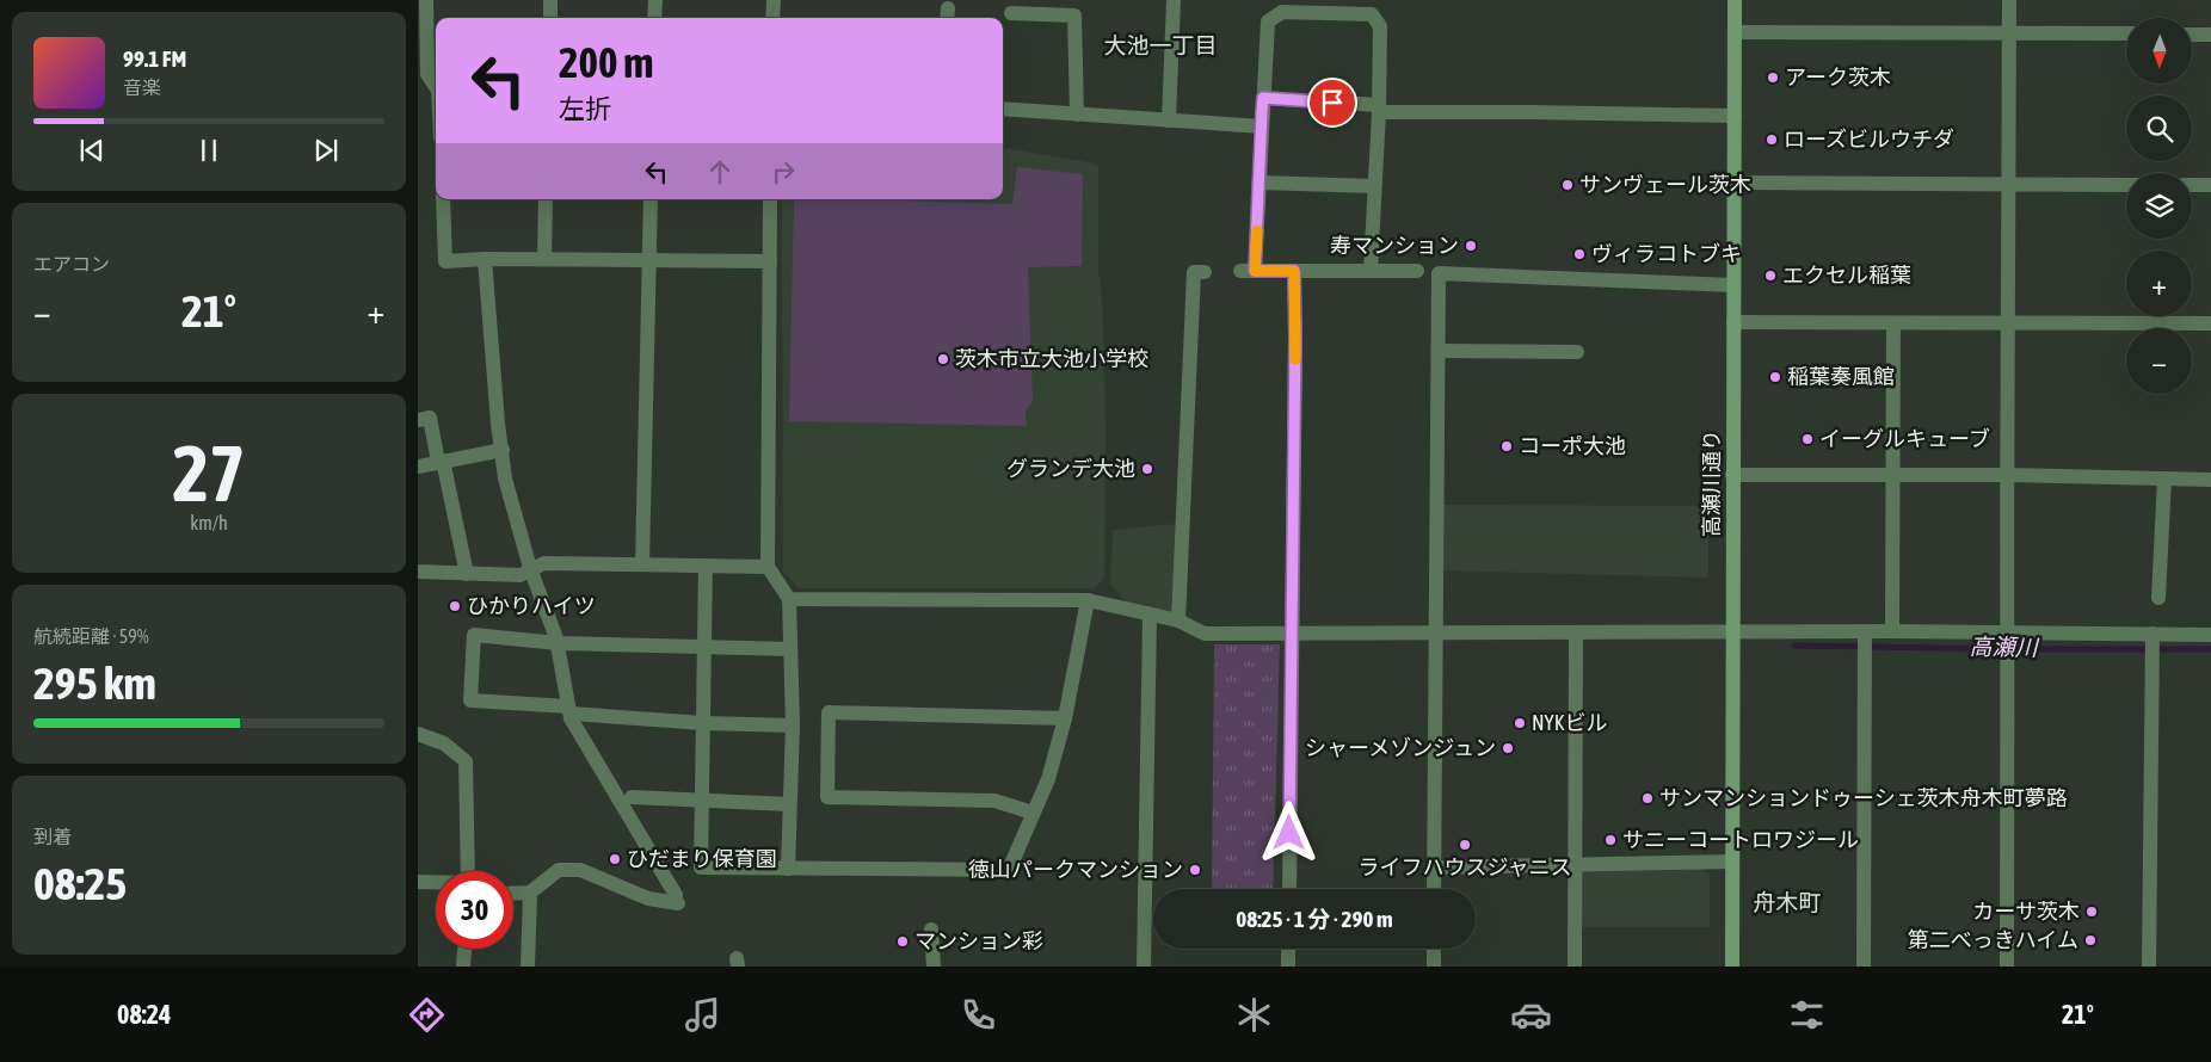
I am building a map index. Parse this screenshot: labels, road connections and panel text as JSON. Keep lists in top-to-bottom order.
{
  "streets": {
    "street": ["高瀬川通り"]
  },
  "districts": ["大池一丁目", "舟木町"],
  "water": ["高瀬川"],
  "places": [
    "アーク茨木",
    "ローズビルウチダ",
    "サンヴェール茨木",
    "寿マンション",
    "ヴィラコトブキ",
    "エクセル稲葉",
    "茨木市立大池小学校",
    "稲葉奏風館",
    "イーグルキューブ",
    "コーポ大池",
    "グランデ大池",
    "ひかりハイツ",
    "NYKビル",
    "シャーメゾンジュン",
    "サンマンションドゥーシェ茨木舟木町夢路",
    "サニーコートロワジール",
    "ライフハウスジャニス",
    "ひだまり保育園",
    "徳山パークマンション",
    "カーサ茨木",
    "第二べっきハイム",
    "マンション彩"
  ],
  "north": "bottom",
  "page": {
    "map_buttons": ["+", "−"],
    "turn": ["200 m", "左折"],
    "song": ["99.1 FM", "音楽"],
    "tile": [
      "エアコン",
      ["27", "km/h"],
      ["航続距離 · 59%", "295 km"],
      ["到着", "08:25"]
    ],
    "heat": ["−", "21°", "+"],
    "limit": "30",
    "trip": "08:25 · 1 分 · 290 m",
    "tabs": ["08:24", "21°"]
  }
}
